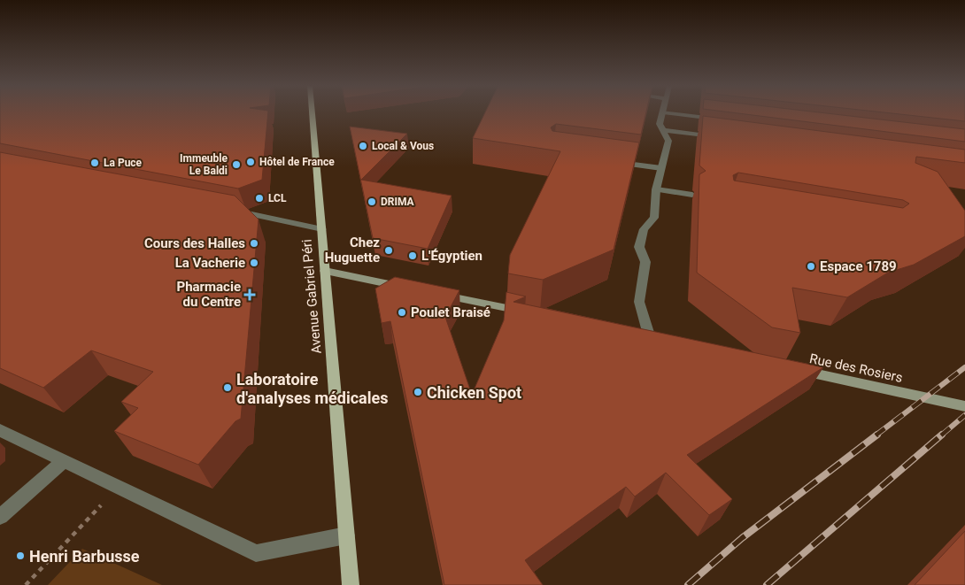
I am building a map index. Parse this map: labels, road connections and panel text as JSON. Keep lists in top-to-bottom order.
{
  "streets": {
    "main road": ["Avenue Gabriel Péri"],
    "street": ["Rue des Rosiers"]
  },
  "places": {
    "other": [
      "Local & Vous",
      "Hôtel de France",
      "La Puce",
      "Immeuble Le Baldi",
      "LCL",
      "DRIMA",
      "Cours des Halles",
      "Chez Huguette",
      "L'Égyptien",
      "La Vacherie",
      "Espace 1789",
      "Poulet Braisé",
      "Laboratoire d'analyses médicales",
      "Chicken Spot",
      "Henri Barbusse"
    ],
    "health": ["Pharmacie du Centre"]
  }
}
